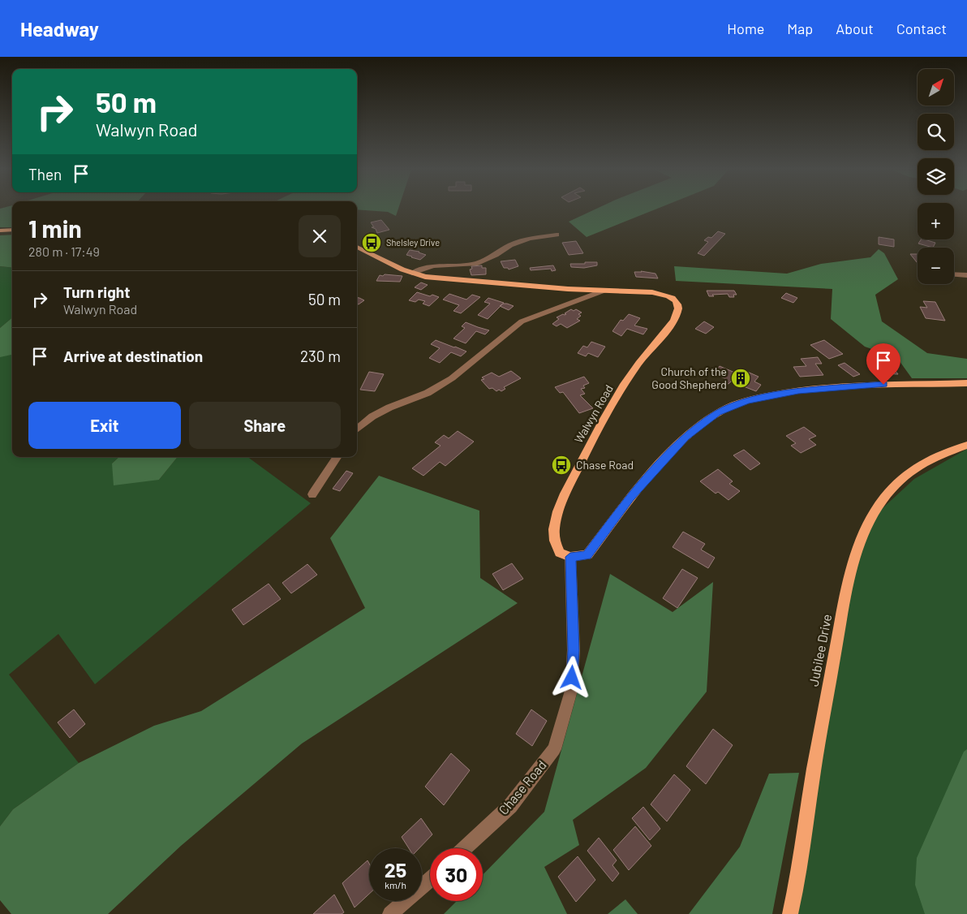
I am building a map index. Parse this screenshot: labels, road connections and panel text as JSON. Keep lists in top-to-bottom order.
{
  "streets": {
    "main road": ["Walwyn Road", "Jubilee Drive"],
    "street": ["Chase Road"]
  },
  "crossings": [
    ["Walwyn Road", "Chase Road"]
  ],
  "places": {
    "bus stop": ["Shelsley Drive", "Chase Road"],
    "building": ["Church of the Good Shepherd"]
  },
  "north": "top right",
  "page": {
    "header": "Headway",
    "nav": [
      "Home",
      "Map",
      "About",
      "Contact"
    ],
    "map_buttons": ["+", "−"],
    "turn": ["50 m", "Walwyn Road"],
    "then": "Then",
    "heading": ["1 min", "280 m · 17:49"],
    "list": [
      {
        "name": "Turn right",
        "note": "Walwyn Road",
        "value": "50 m"
      },
      {
        "name": "Arrive at destination",
        "value": "230 m"
      }
    ],
    "buttons": ["Exit", "Share"],
    "speed": "25 km/h",
    "limit": "30"
  }
}
